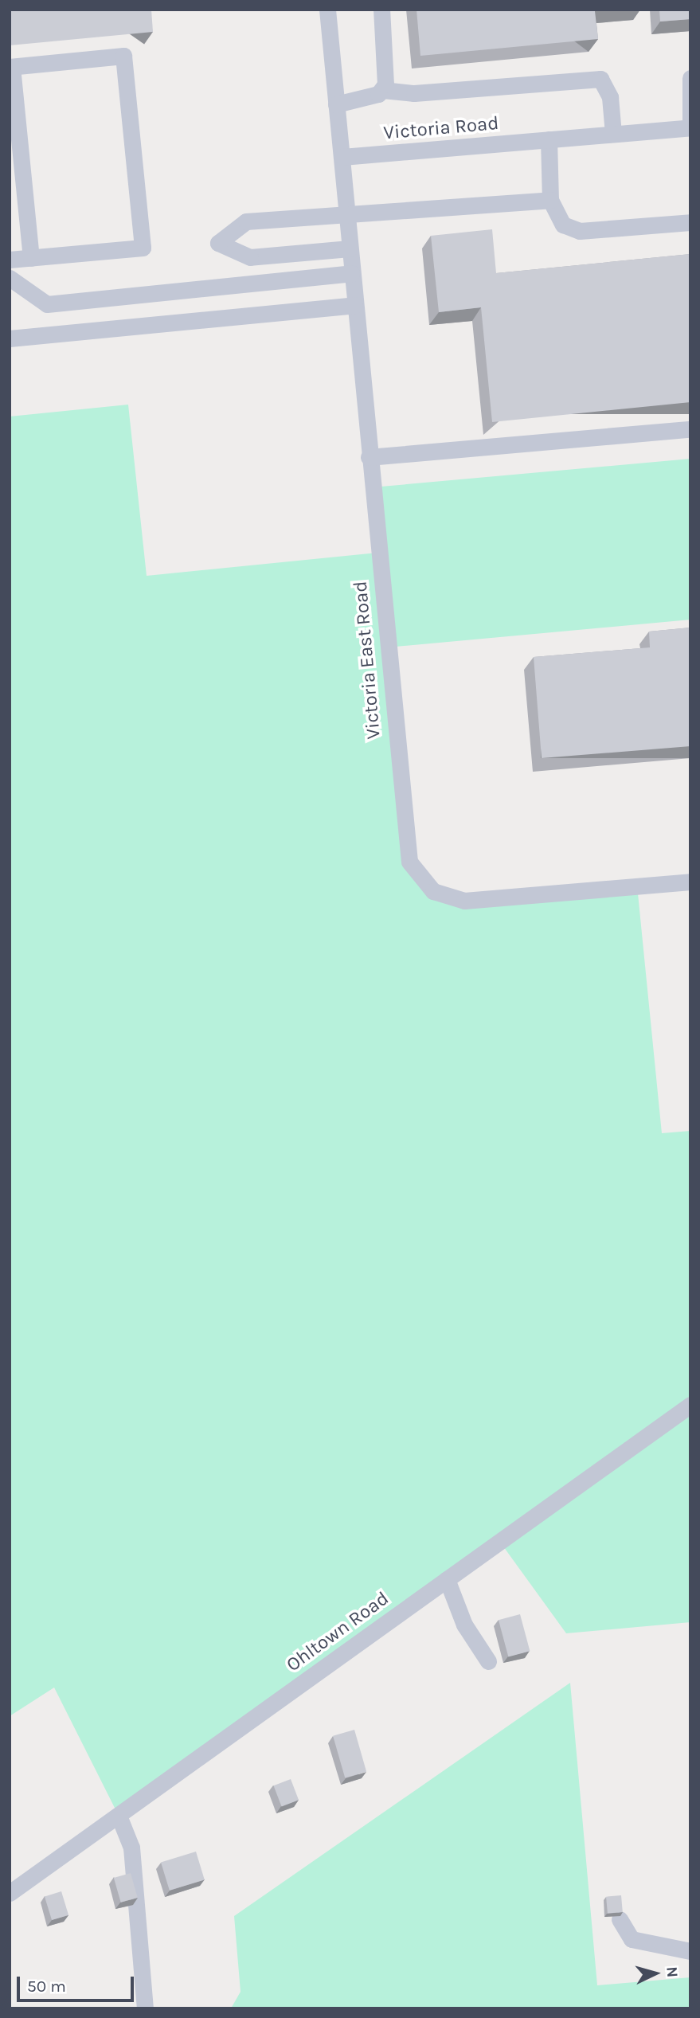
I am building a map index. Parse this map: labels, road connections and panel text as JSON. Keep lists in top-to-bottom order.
{
  "streets": {
    "street": ["Victoria Road", "Victoria East Road", "Ohltown Road"]
  },
  "crossings": [
    ["Victoria Road", "Victoria East Road"]
  ],
  "scale_bar": "50 m",
  "north": "right"
}
